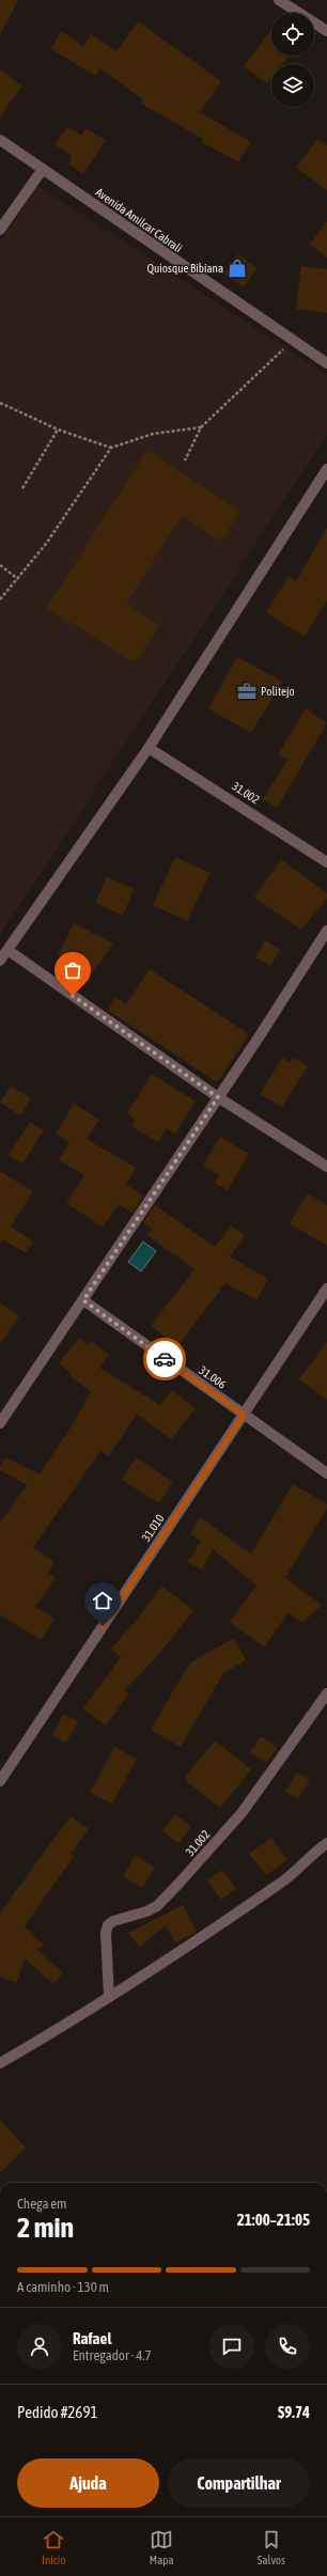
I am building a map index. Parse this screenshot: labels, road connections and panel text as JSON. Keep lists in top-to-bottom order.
{
  "streets": {
    "street": [
      "Avenida Amilcar Cabrali",
      "31.002",
      "31.006",
      "31.010"
    ]
  },
  "crossings": [
    ["31.006", "31.010"]
  ],
  "places": {
    "shop": ["Quiosque Bibiana"],
    "office": ["Politejo"]
  },
  "page": {
    "heading": ["2 min", "Chega em", "21:00–21:05"],
    "panel": [
      "Rafael",
      "Entregador · 4.7",
      "Pedido #2691",
      "$9.74"
    ],
    "bar": "A caminho · 130 m",
    "buttons": ["Ajuda", "Compartilhar"],
    "tabs": ["Início", "Mapa", "Salvos"]
  }
}
